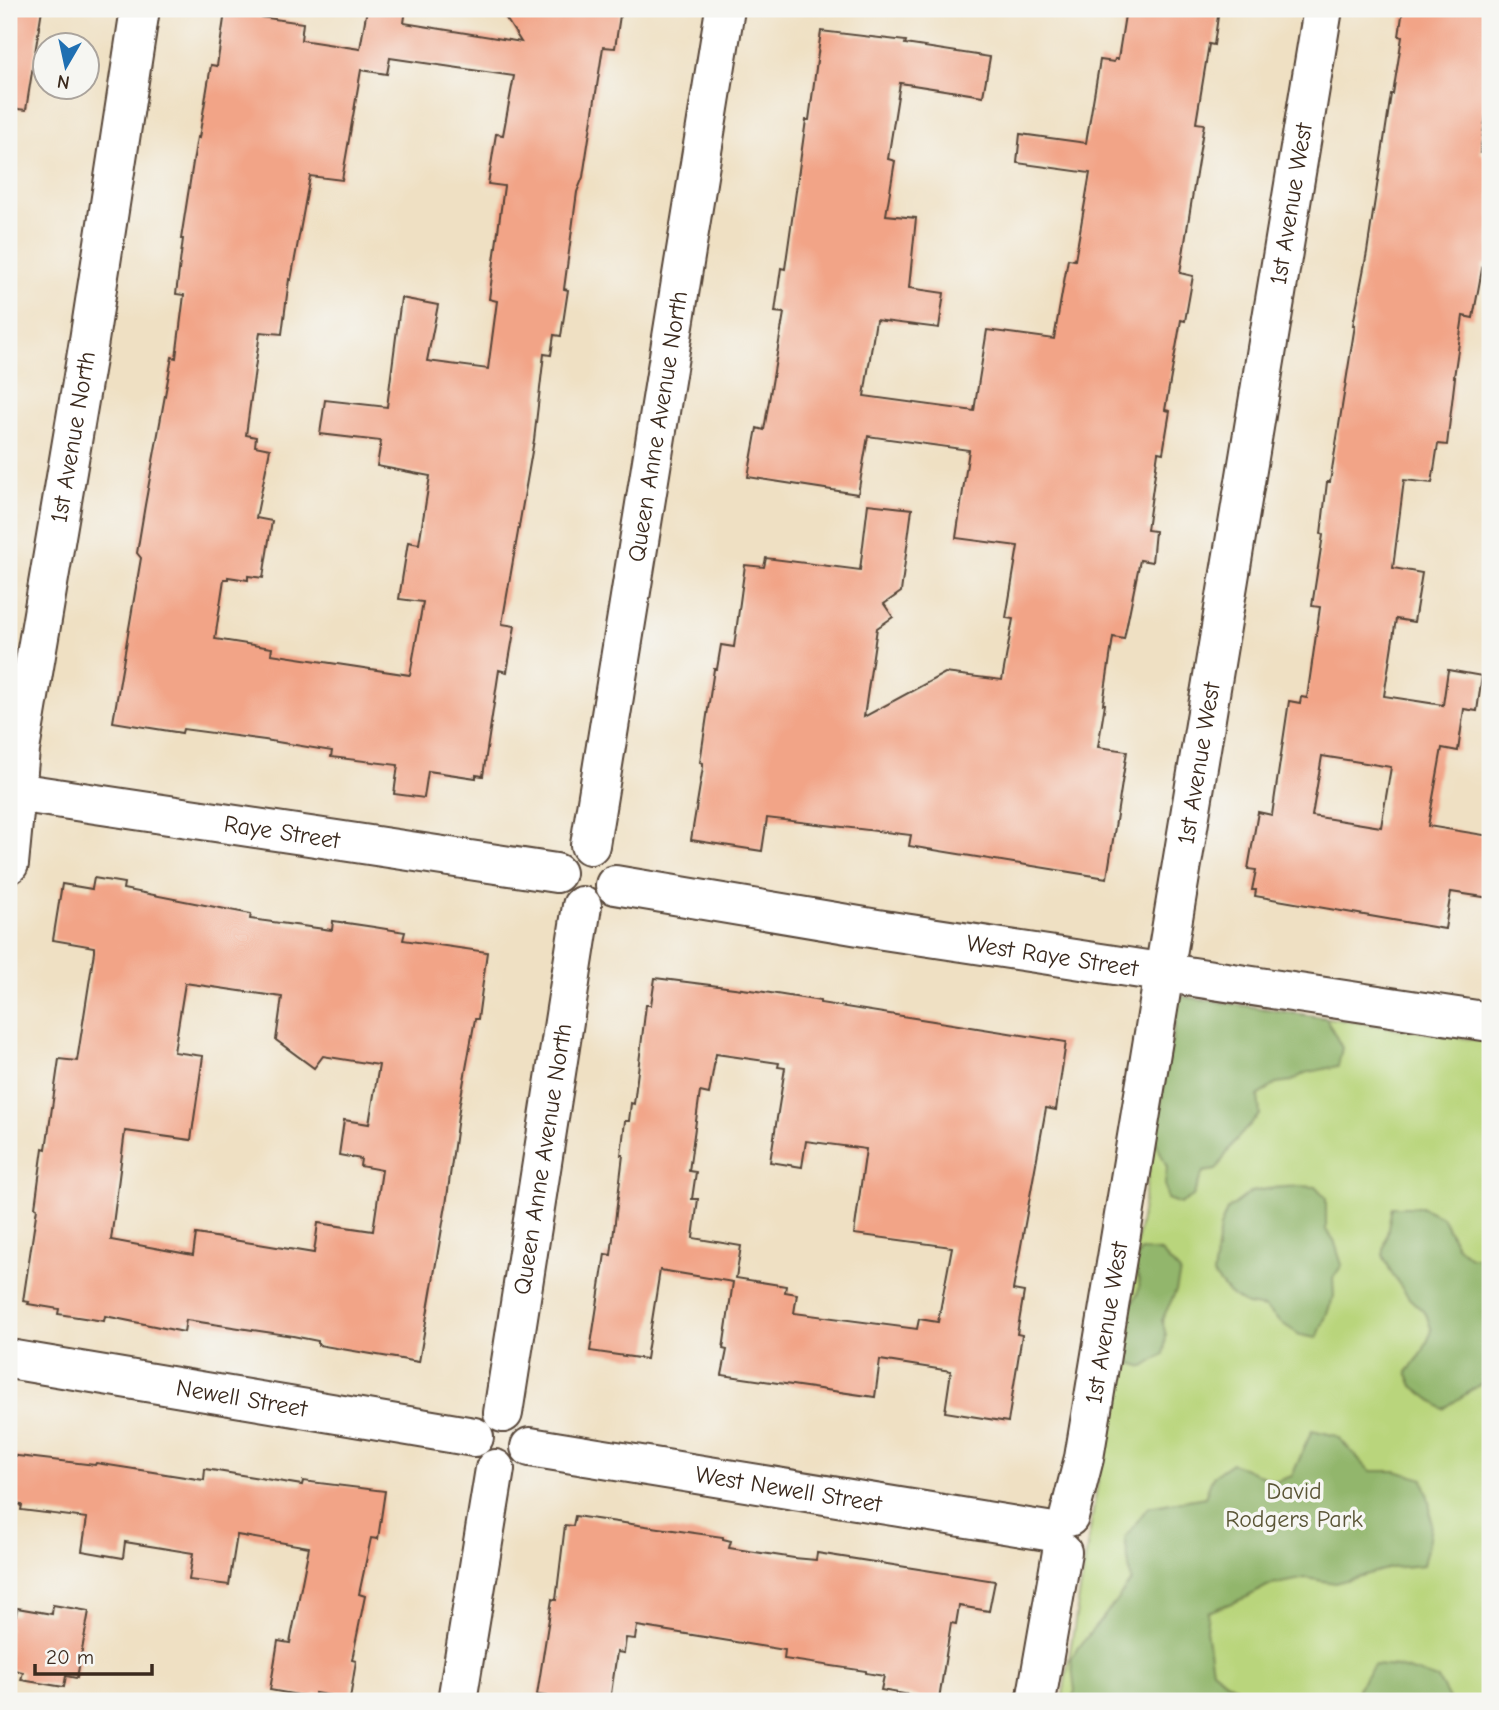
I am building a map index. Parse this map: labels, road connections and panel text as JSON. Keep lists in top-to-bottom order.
{
  "streets": {
    "street": [
      "1st Avenue West",
      "Queen Anne Avenue North",
      "1st Avenue North",
      "Raye Street",
      "West Raye Street",
      "Newell Street",
      "West Newell Street"
    ]
  },
  "crossings": [
    ["1st Avenue West", "West Raye Street"],
    ["1st Avenue West", "West Newell Street"],
    ["Queen Anne Avenue North", "Raye Street"],
    ["Queen Anne Avenue North", "West Raye Street"],
    ["Queen Anne Avenue North", "Newell Street"],
    ["Queen Anne Avenue North", "West Newell Street"],
    ["1st Avenue North", "Raye Street"],
    ["Raye Street", "West Raye Street"],
    ["Newell Street", "West Newell Street"]
  ],
  "parks": ["David Rodgers Park"],
  "scale_bar": "20 m",
  "north": "bottom"
}
